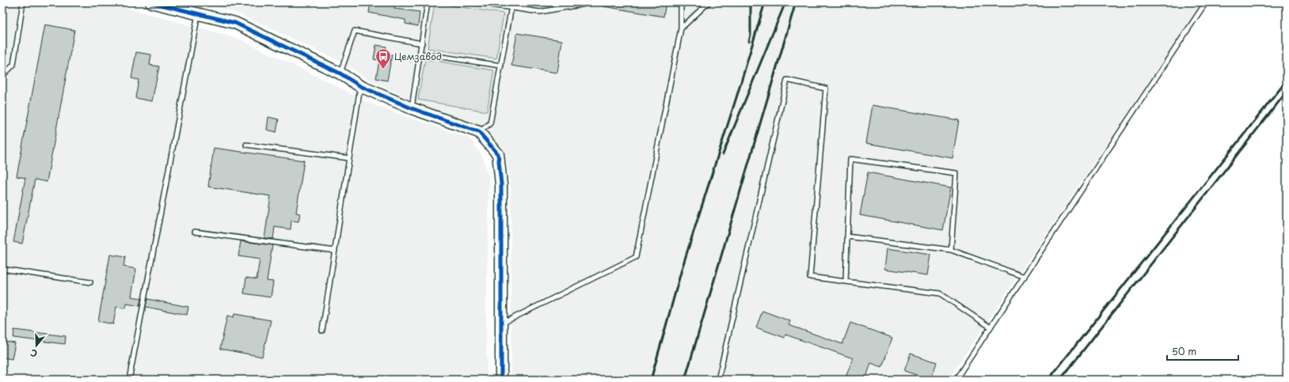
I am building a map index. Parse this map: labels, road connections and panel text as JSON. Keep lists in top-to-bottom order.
{
  "places": {
    "bus stop": ["Цемзавод"]
  },
  "scale_bar": "50 m",
  "north": "bottom"
}
